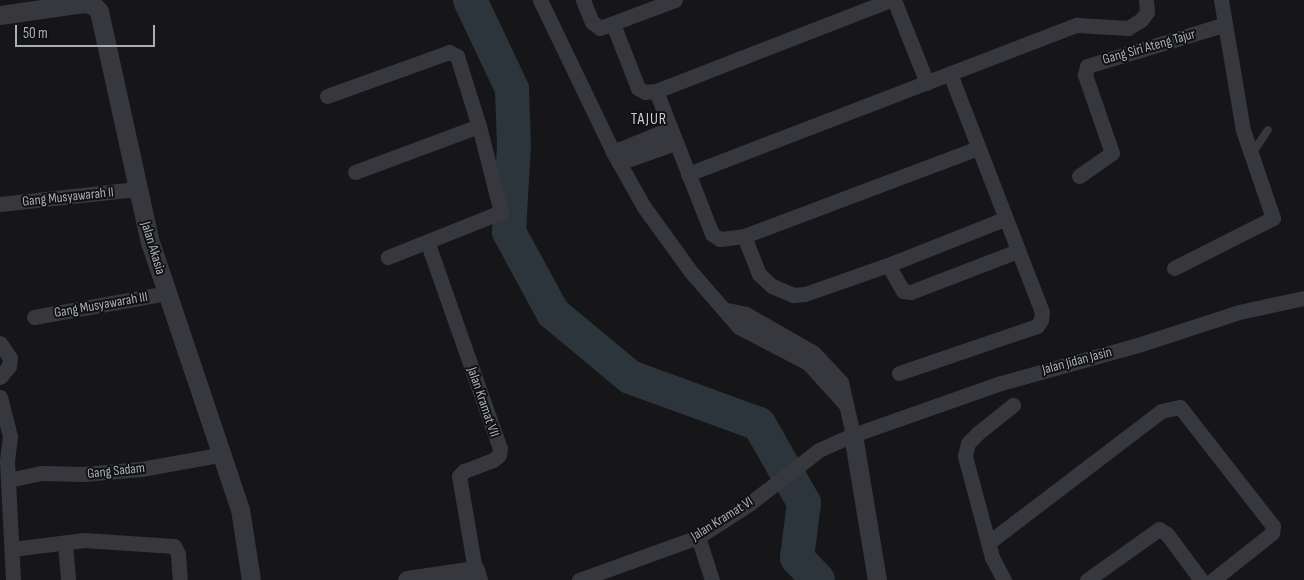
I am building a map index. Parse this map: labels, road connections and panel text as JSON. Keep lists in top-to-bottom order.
{
  "streets": {
    "street": [
      "Gang Siri Ateng Tajur",
      "Gang Musyawarah II",
      "Jalan Akasia",
      "Gang Musyawarah III",
      "Jalan Jidan Jasin",
      "Jalan Kramat VII",
      "Gang Sadam",
      "Jalan Kramat VI"
    ]
  },
  "crossings": [
    ["Gang Musyawarah II", "Jalan Akasia"],
    ["Jalan Akasia", "Gang Musyawarah III"],
    ["Jalan Akasia", "Gang Sadam"],
    ["Jalan Jidan Jasin", "Jalan Kramat VI"]
  ],
  "districts": ["TAJUR"],
  "scale_bar": "50 m"
}
